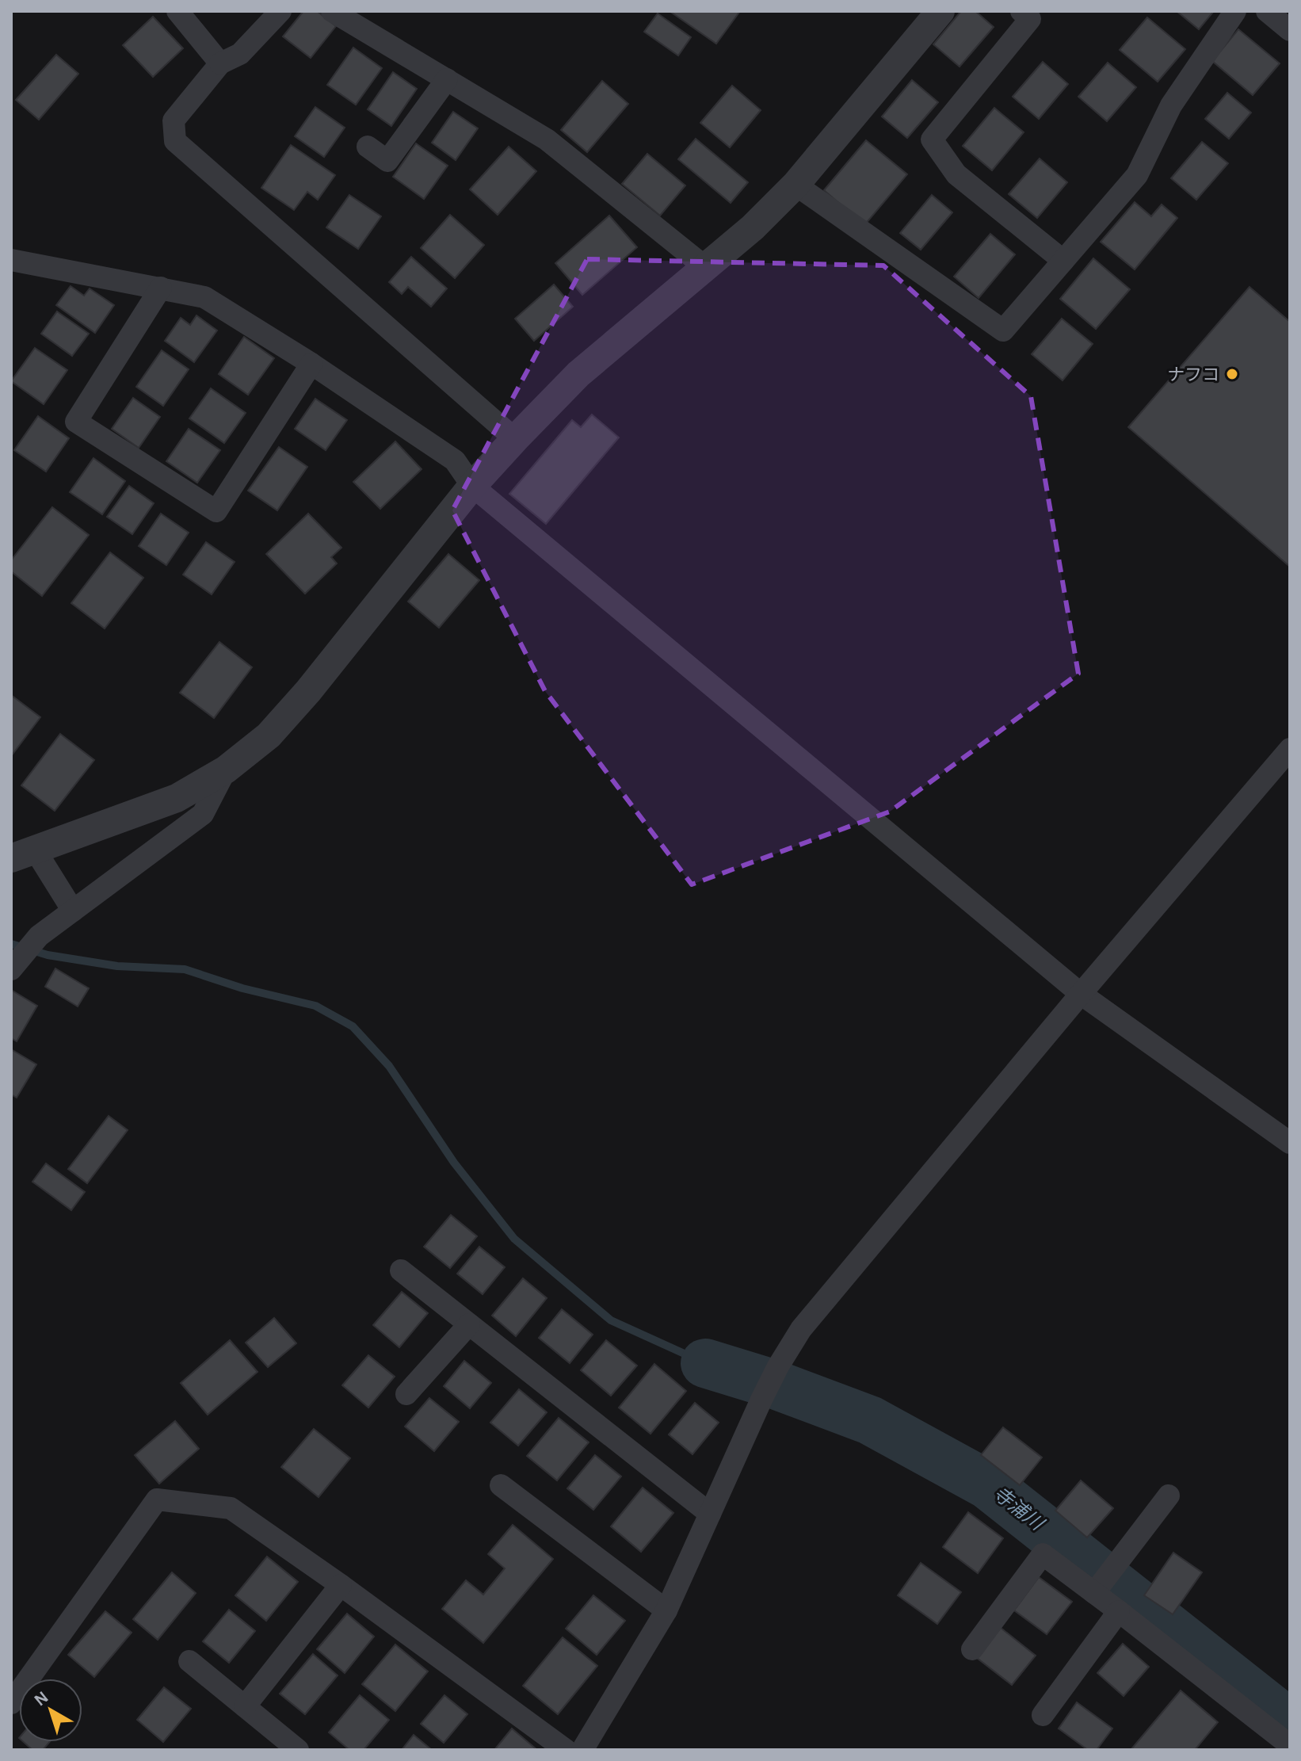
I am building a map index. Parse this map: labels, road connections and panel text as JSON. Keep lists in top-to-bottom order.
{
  "water": ["寺浦川"],
  "places": ["ナフコ"],
  "north": "top left"
}
